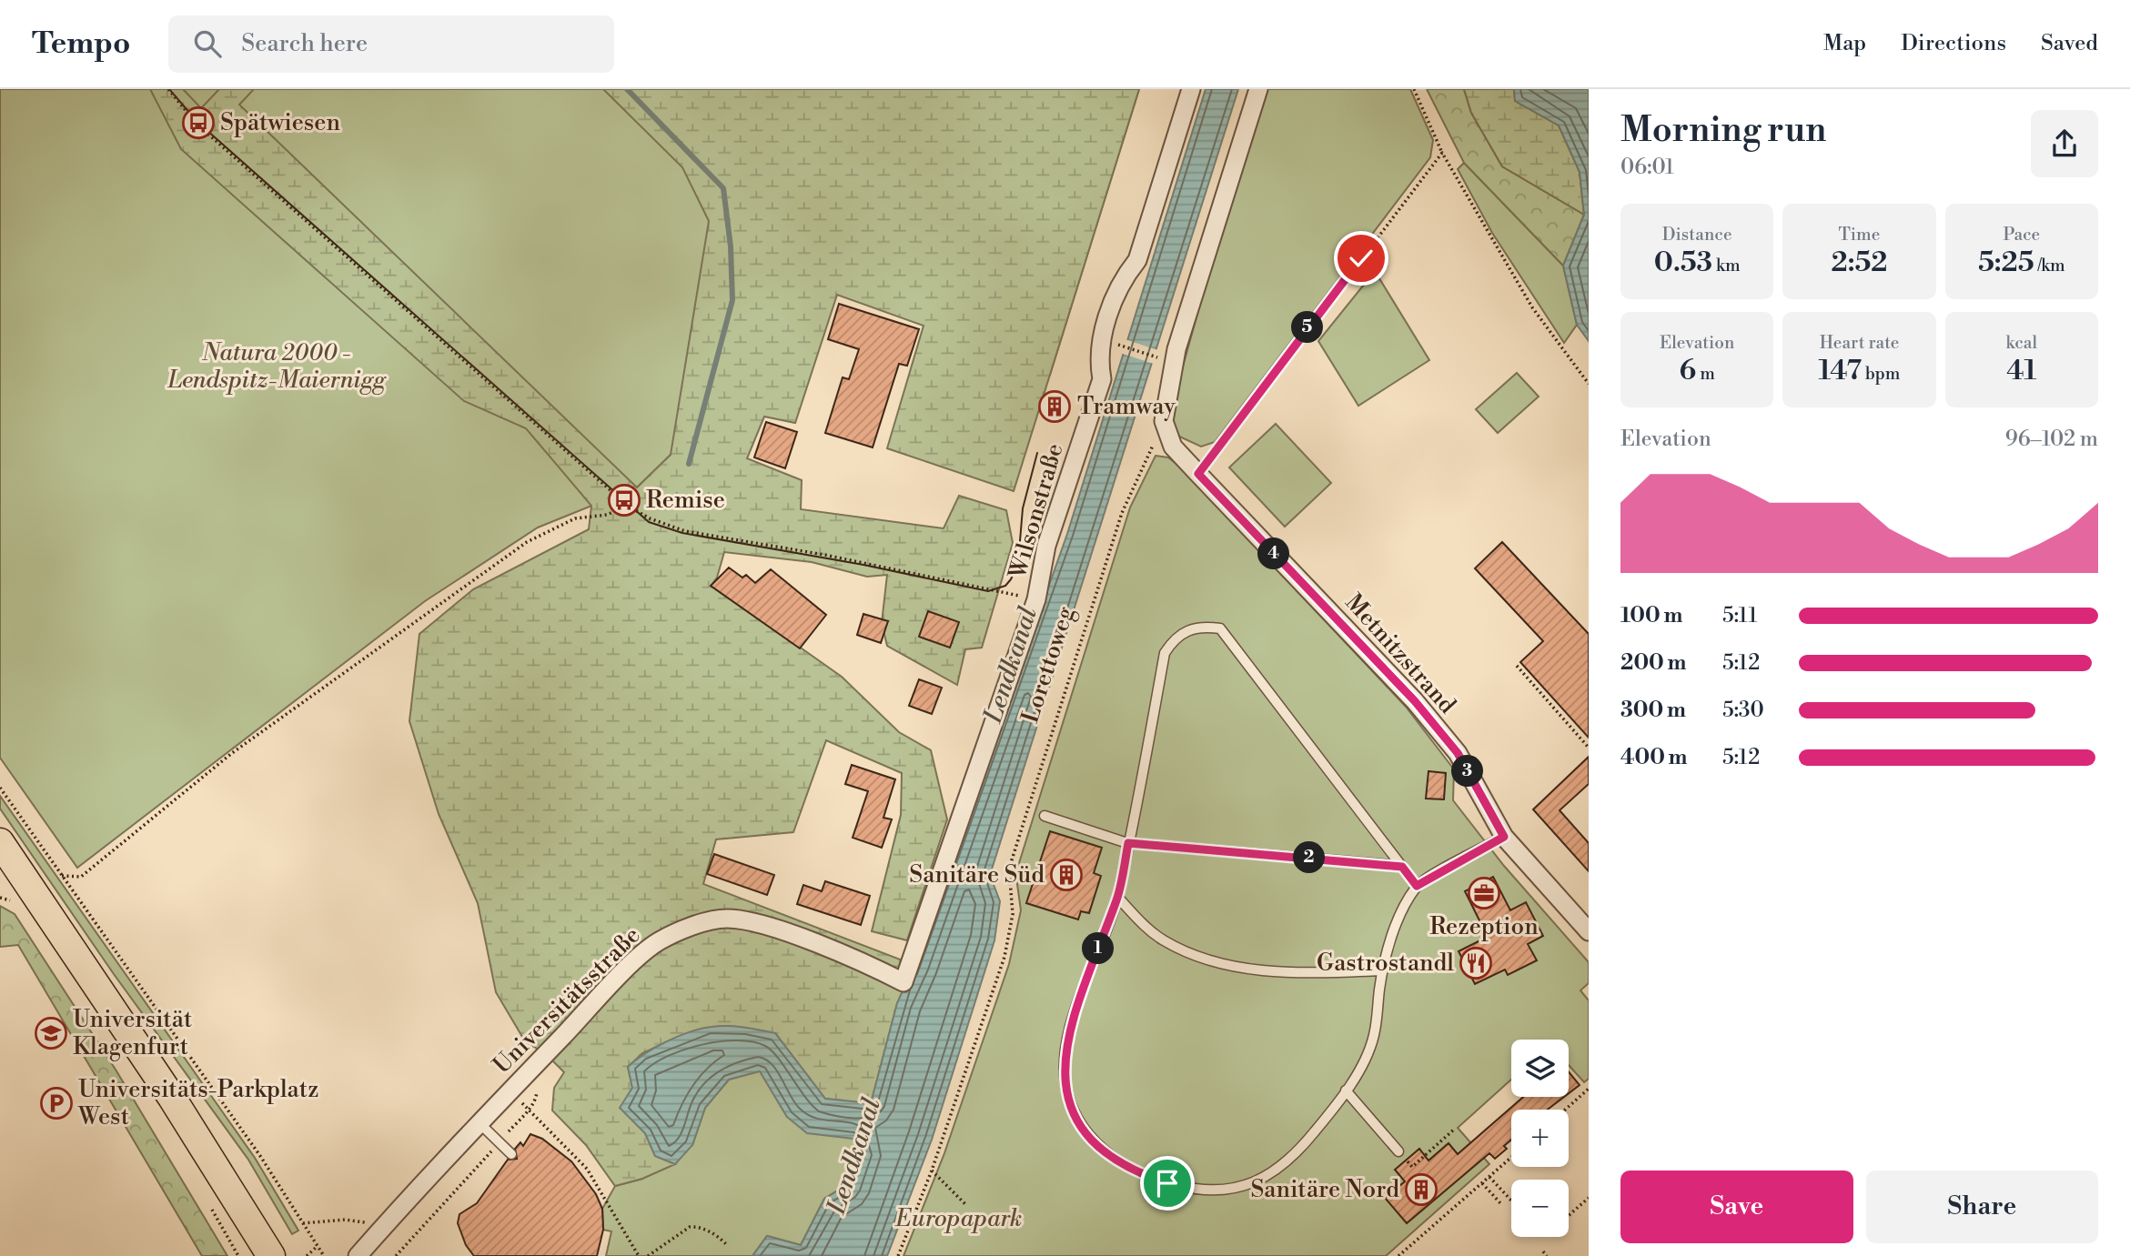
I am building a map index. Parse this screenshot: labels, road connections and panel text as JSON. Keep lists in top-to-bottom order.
{
  "streets": {
    "street": ["Wilsonstraße", "Metnitzstrand", "Universitätsstraße"],
    "path": ["Lorettoweg"]
  },
  "crossings": [
    ["Wilsonstraße", "Universitätsstraße"],
    ["Metnitzstrand", "Lorettoweg"]
  ],
  "water": ["Lendkanal"],
  "parks": ["Natura 2000 - Lendspitz-Maiernigg", "Europapark"],
  "places": {
    "bus stop": ["Spätwiesen", "Remise"],
    "building": ["Tramway", "Sanitäre Süd", "Sanitäre Nord"],
    "office": ["Rezeption"],
    "restaurant": ["Gastrostandl"],
    "school or university": ["Universität Klagenfurt"],
    "parking": ["Universitäts-Parkplatz West"]
  },
  "page": {
    "header": "Tempo",
    "search": "Search here",
    "nav": ["Map", "Directions", "Saved"],
    "heading": ["Morning run", "06:01"],
    "stats": [
      ["Distance", "0.53 km"],
      ["Time", "2:52"],
      ["Pace", "5:25 /km"],
      ["Elevation", "6 m"],
      ["Heart rate", "147 bpm"],
      ["kcal", "41"]
    ],
    "pins": [
      "5",
      "4",
      "3",
      "2",
      "1"
    ],
    "chart": ["Elevation", "96–102 m"],
    "list": [
      {
        "name": "100 m",
        "note": "5:11"
      },
      {
        "name": "200 m",
        "note": "5:12"
      },
      {
        "name": "300 m",
        "note": "5:30"
      },
      {
        "name": "400 m",
        "note": "5:12"
      }
    ],
    "map_buttons": ["+", "−"],
    "buttons": ["Save", "Share"]
  }
}
